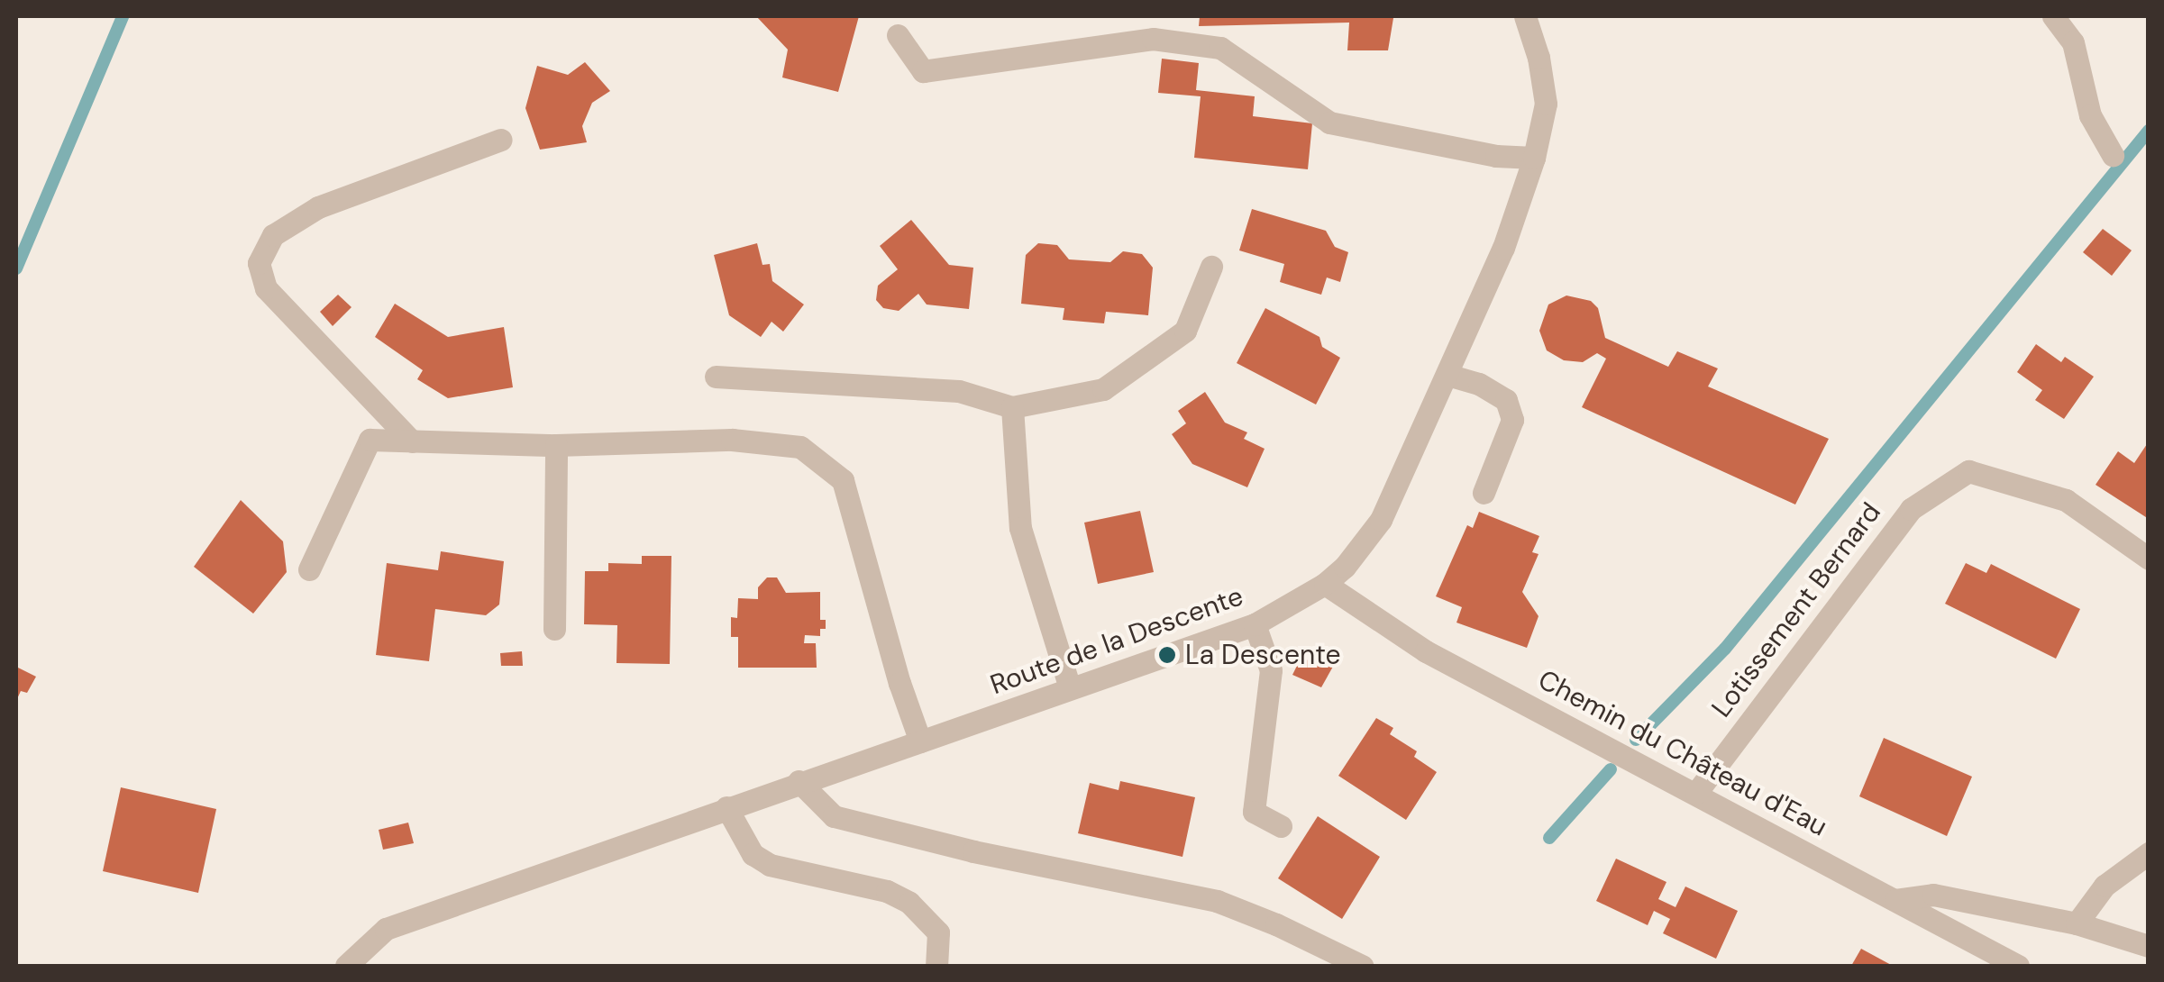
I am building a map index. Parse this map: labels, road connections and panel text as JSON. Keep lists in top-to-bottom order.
{
  "streets": {
    "street": ["Lotissement Bernard", "Route de la Descente", "Chemin du Château d'Eau"]
  },
  "crossings": [
    ["Lotissement Bernard", "Chemin du Château d'Eau"],
    ["Route de la Descente", "Chemin du Château d'Eau"]
  ],
  "places": ["La Descente"]
}
